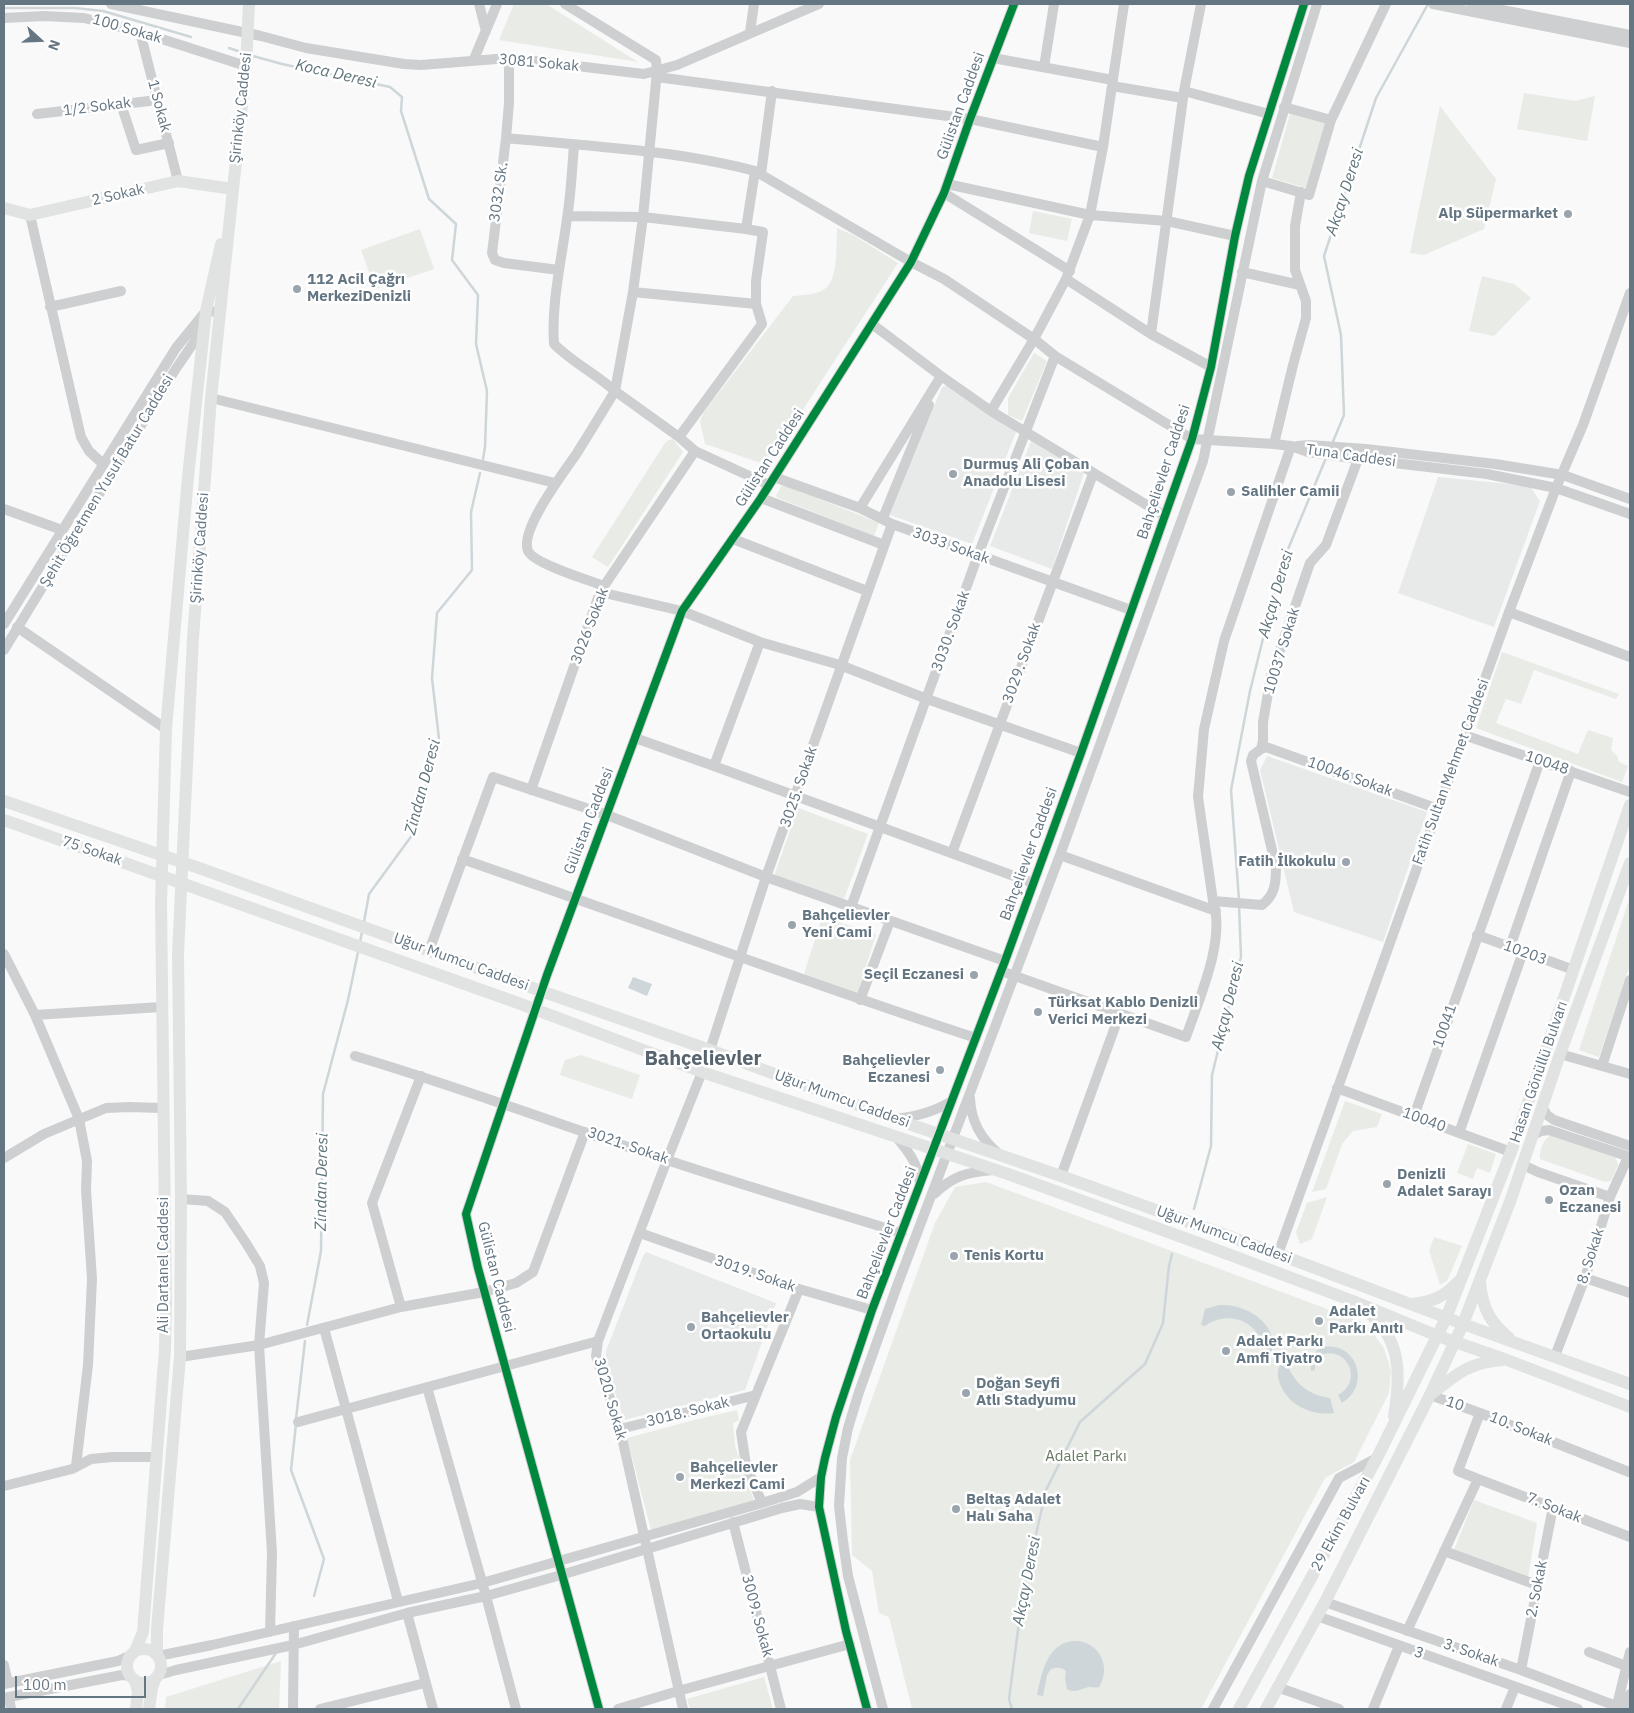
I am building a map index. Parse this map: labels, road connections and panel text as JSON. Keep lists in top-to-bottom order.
{
  "streets": {
    "main road": [
      "Şirinköy Caddesi",
      "2 Sokak",
      "75 Sokak",
      "Uğur Mumcu Caddesi",
      "Hasan Gönüllü Bulvarı",
      "Ali Dartanel Caddesi",
      "29 Ekim Bulvarı"
    ],
    "street": [
      "100 Sokak",
      "3081 Sokak",
      "1 Sokak",
      "Gülistan Caddesi",
      "1/2 Sokak",
      "3032 Sk.",
      "Tuna Caddesi",
      "Bahçelievler Caddesi",
      "Şehit Öğretmen Yusuf Batur Caddesi",
      "3033 Sokak",
      "3026 Sokak",
      "3030. Sokak",
      "10037 Sokak",
      "3029. Sokak",
      "10048",
      "Fatih Sultan Mehmet Caddesi",
      "10046 Sokak",
      "3025. Sokak",
      "10203",
      "10041",
      "10040",
      "3021. Sokak",
      "8. Sokak",
      "3019. Sokak",
      "3020. Sokak",
      "10",
      "3018. Sokak",
      "10. Sokak",
      "7. Sokak",
      "2. Sokak",
      "3009. Sokak",
      "3",
      "3. Sokak"
    ]
  },
  "crossings": [
    ["100 Sokak", "3081 Sokak"],
    ["100 Sokak", "1 Sokak"],
    ["100 Sokak", "Şirinköy Caddesi"],
    ["3081 Sokak", "Şirinköy Caddesi"],
    ["3081 Sokak", "3032 Sk."],
    ["1 Sokak", "1/2 Sokak"],
    ["1 Sokak", "2 Sokak"],
    ["Gülistan Caddesi", "3033 Sokak"],
    ["Gülistan Caddesi", "Uğur Mumcu Caddesi"],
    ["Gülistan Caddesi", "3021. Sokak"],
    ["Şirinköy Caddesi", "2 Sokak"],
    ["Şirinköy Caddesi", "Şehit Öğretmen Yusuf Batur Caddesi"],
    ["Şirinköy Caddesi", "75 Sokak"],
    ["Şirinköy Caddesi", "Uğur Mumcu Caddesi"],
    ["Şirinköy Caddesi", "Ali Dartanel Caddesi"],
    ["3032 Sk.", "3033 Sokak"],
    ["Tuna Caddesi", "Bahçelievler Caddesi"],
    ["Tuna Caddesi", "10037 Sokak"],
    ["Tuna Caddesi", "Fatih Sultan Mehmet Caddesi"],
    ["Bahçelievler Caddesi", "3033 Sokak"],
    ["Bahçelievler Caddesi", "Uğur Mumcu Caddesi"],
    ["Bahçelievler Caddesi", "3021. Sokak"],
    ["Bahçelievler Caddesi", "3019. Sokak"],
    ["3033 Sokak", "3026 Sokak"],
    ["3033 Sokak", "3030. Sokak"],
    ["3033 Sokak", "3029. Sokak"],
    ["3033 Sokak", "3025. Sokak"],
    ["10037 Sokak", "10046 Sokak"],
    ["10048", "Fatih Sultan Mehmet Caddesi"],
    ["10048", "10041"],
    ["Fatih Sultan Mehmet Caddesi", "10046 Sokak"],
    ["Fatih Sultan Mehmet Caddesi", "Uğur Mumcu Caddesi"],
    ["Fatih Sultan Mehmet Caddesi", "10040"],
    ["3025. Sokak", "Uğur Mumcu Caddesi"],
    ["75 Sokak", "Uğur Mumcu Caddesi"],
    ["75 Sokak", "Ali Dartanel Caddesi"],
    ["10203", "10041"],
    ["10203", "Hasan Gönüllü Bulvarı"],
    ["Uğur Mumcu Caddesi", "Hasan Gönüllü Bulvarı"],
    ["Uğur Mumcu Caddesi", "8. Sokak"],
    ["Uğur Mumcu Caddesi", "Ali Dartanel Caddesi"],
    ["Uğur Mumcu Caddesi", "3020. Sokak"],
    ["Uğur Mumcu Caddesi", "29 Ekim Bulvarı"],
    ["10041", "10040"],
    ["Hasan Gönüllü Bulvarı", "10040"],
    ["Hasan Gönüllü Bulvarı", "29 Ekim Bulvarı"],
    ["3021. Sokak", "3020. Sokak"],
    ["3019. Sokak", "3020. Sokak"],
    ["3019. Sokak", "3018. Sokak"],
    ["3020. Sokak", "3018. Sokak"],
    ["10", "10. Sokak"],
    ["10", "29 Ekim Bulvarı"],
    ["10. Sokak", "7. Sokak"],
    ["7. Sokak", "2. Sokak"],
    ["29 Ekim Bulvarı", "3"],
    ["29 Ekim Bulvarı", "3. Sokak"],
    ["2. Sokak", "3. Sokak"]
  ],
  "districts": ["Bahçelievler"],
  "water": ["Koca Deresi", "Akçay Deresi", "Zindan Deresi"],
  "parks": ["Adalet Parkı"],
  "places": [
    "Alp Süpermarket",
    "112 Acil Çağrı MerkeziDenizli",
    "Durmuş Ali Çoban Anadolu Lisesi",
    "Salihler Camii",
    "Fatih İlkokulu",
    "Bahçelievler Yeni Cami",
    "Seçil Eczanesi",
    "Türksat Kablo Denizli Verici Merkezi",
    "Bahçelievler Eczanesi",
    "Denizli Adalet Sarayı",
    "Ozan Eczanesi",
    "Tenis Kortu",
    "Adalet Parkı Anıtı",
    "Bahçelievler Ortaokulu",
    "Adalet Parkı Amfi Tiyatro",
    "Doğan Seyfi Atlı Stadyumu",
    "Bahçelievler Merkezi Cami",
    "Beltaş Adalet Halı Saha"
  ],
  "scale_bar": "100 m",
  "north": "right"
}
